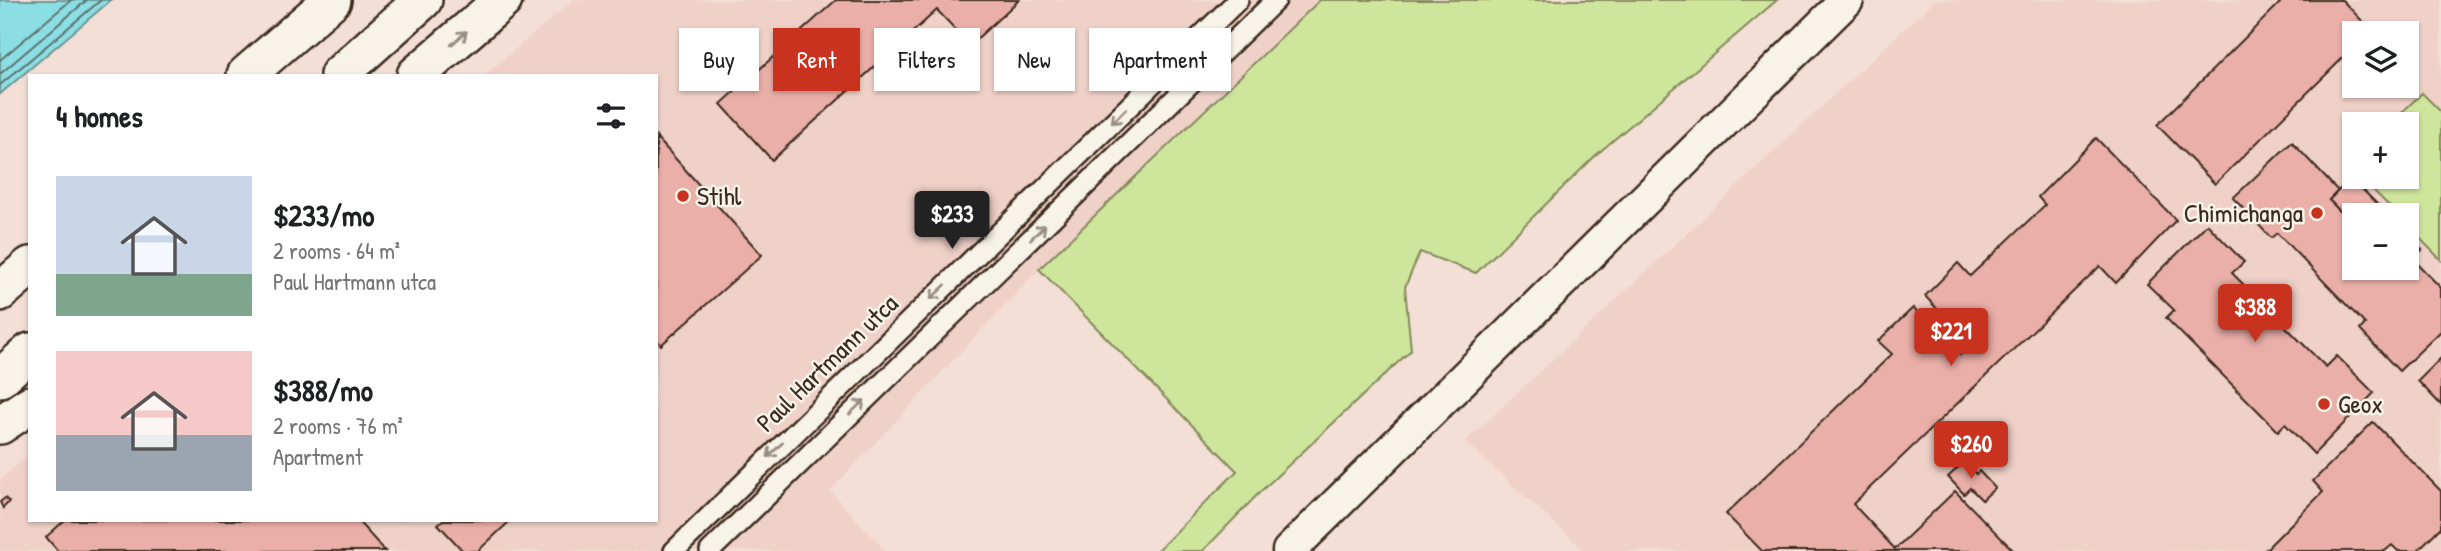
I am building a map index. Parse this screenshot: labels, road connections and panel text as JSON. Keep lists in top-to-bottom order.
{
  "streets": {
    "street": ["Paul Hartmann utca"]
  },
  "places": ["Stihl", "Chimichanga", "Geox"],
  "page": {
    "map_buttons": ["+", "−"],
    "chip": [
      "Buy",
      "Rent",
      "Filters",
      "New",
      "Apartment"
    ],
    "heading": "4 homes",
    "list": [
      {
        "name": "$233/mo",
        "note": "2 rooms · 64 m² · Paul Hartmann utca"
      },
      {
        "name": "$388/mo",
        "note": "2 rooms · 76 m² · Apartment"
      }
    ],
    "price": [
      "$233",
      "$388",
      "$221",
      "$260"
    ]
  }
}
